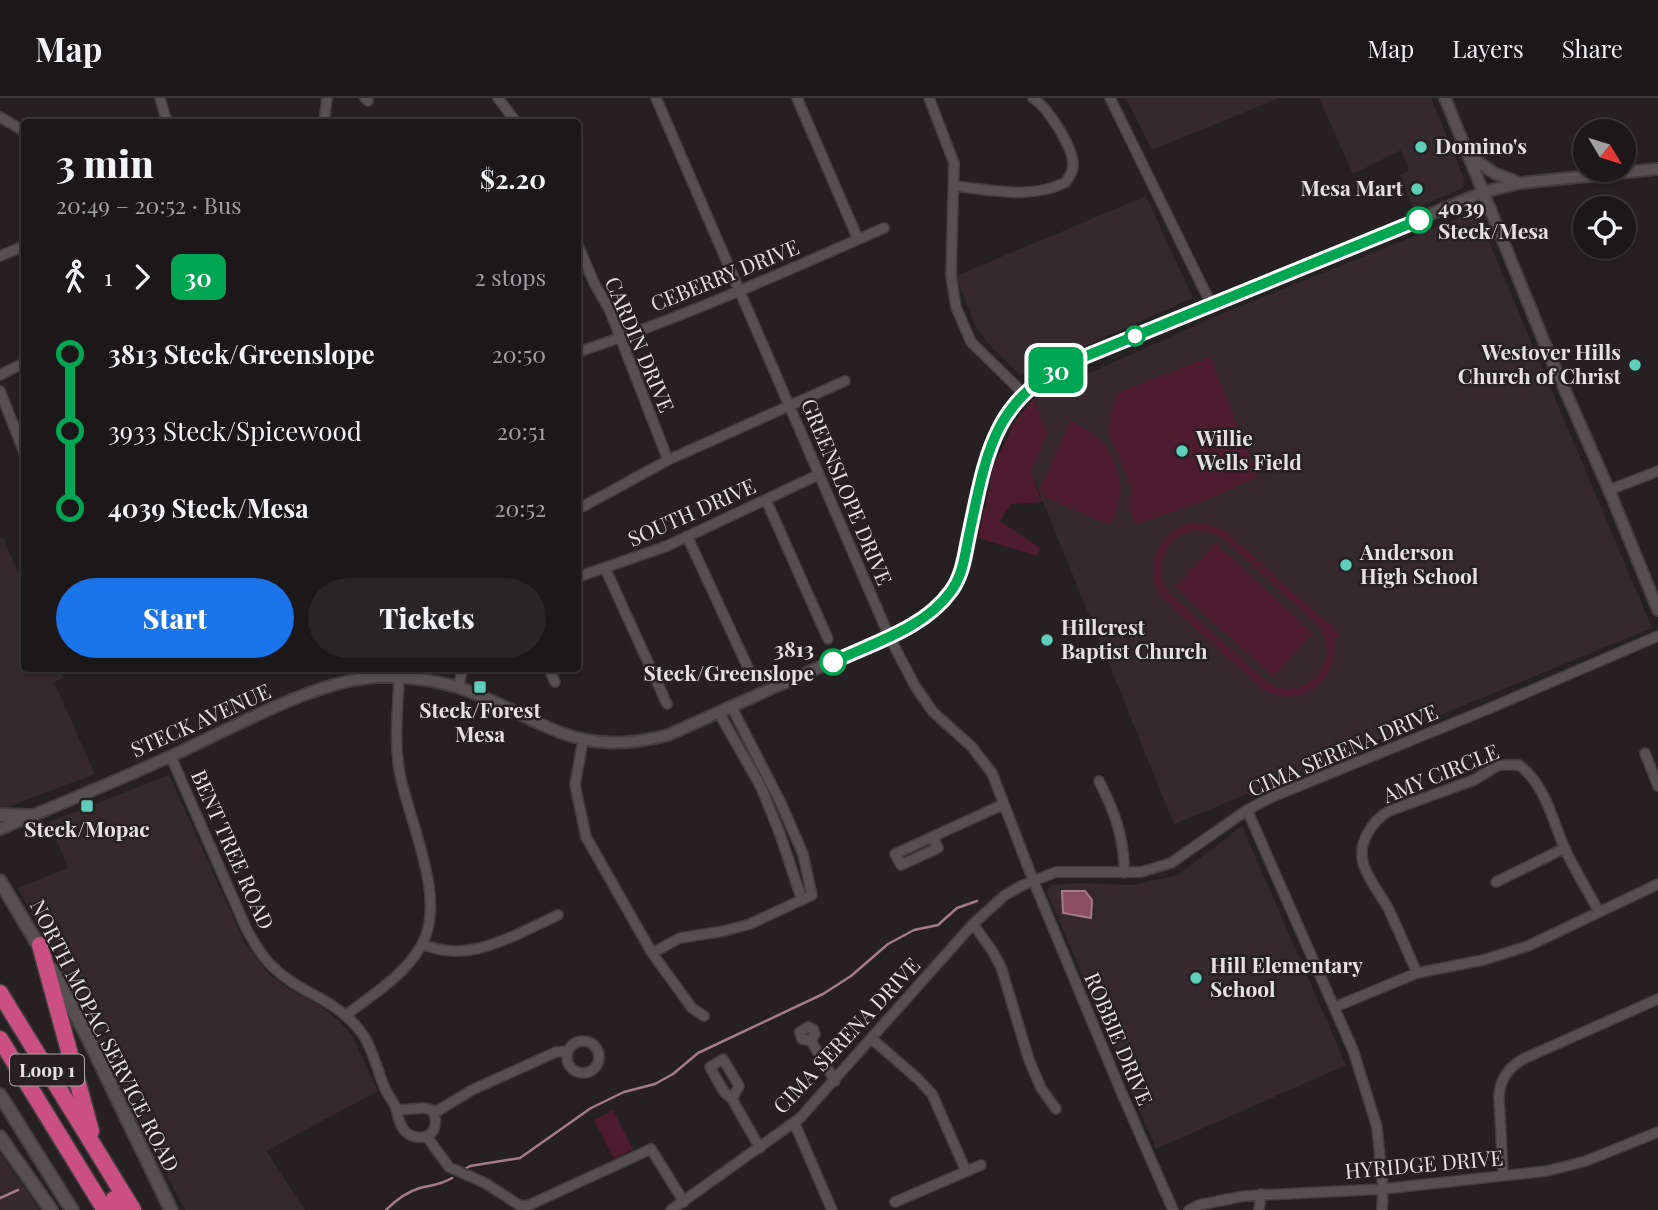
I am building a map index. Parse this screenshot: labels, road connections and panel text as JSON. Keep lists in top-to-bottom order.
{
  "streets": {
    "highway": ["Loop 1"],
    "main road": ["NORTH MOPAC SERVICE ROAD"],
    "street": [
      "CEBERRY DRIVE",
      "CARDIN DRIVE",
      "GREENSLOPE DRIVE",
      "SOUTH DRIVE",
      "STECK AVENUE",
      "CIMA SERENA DRIVE",
      "AMY CIRCLE",
      "BENT TREE ROAD",
      "ROBBIE DRIVE",
      "HYRIDGE DRIVE"
    ]
  },
  "crossings": [
    ["CEBERRY DRIVE", "CARDIN DRIVE"],
    ["CEBERRY DRIVE", "GREENSLOPE DRIVE"],
    ["GREENSLOPE DRIVE", "SOUTH DRIVE"],
    ["GREENSLOPE DRIVE", "STECK AVENUE"],
    ["GREENSLOPE DRIVE", "CIMA SERENA DRIVE"],
    ["GREENSLOPE DRIVE", "ROBBIE DRIVE"],
    ["STECK AVENUE", "BENT TREE ROAD"],
    ["CIMA SERENA DRIVE", "ROBBIE DRIVE"]
  ],
  "places": {
    "other": [
      "Domino's",
      "Mesa Mart",
      "4039 Steck/Mesa",
      "Westover Hills Church of Christ",
      "Willie Wells Field",
      "Anderson High School",
      "Hillcrest Baptist Church",
      "3813 Steck/Greenslope",
      "Hill Elementary School"
    ],
    "transit": ["Steck/Forest Mesa", "Steck/Mopac"]
  },
  "lines": ["bus line 30"],
  "north": "bottom right",
  "page": {
    "header": "Map",
    "nav": ["Map", "Layers", "Share"],
    "on_map": "30",
    "heading": ["3 min", "20:49 – 20:52 · Bus", "$2.20"],
    "legs": ["1", "30", "2 stops"],
    "list": [
      {
        "name": "3813 Steck/Greenslope",
        "value": "20:50"
      },
      {
        "name": "3933 Steck/Spicewood",
        "value": "20:51"
      },
      {
        "name": "4039 Steck/Mesa",
        "value": "20:52"
      }
    ],
    "buttons": ["Start", "Tickets"]
  }
}
